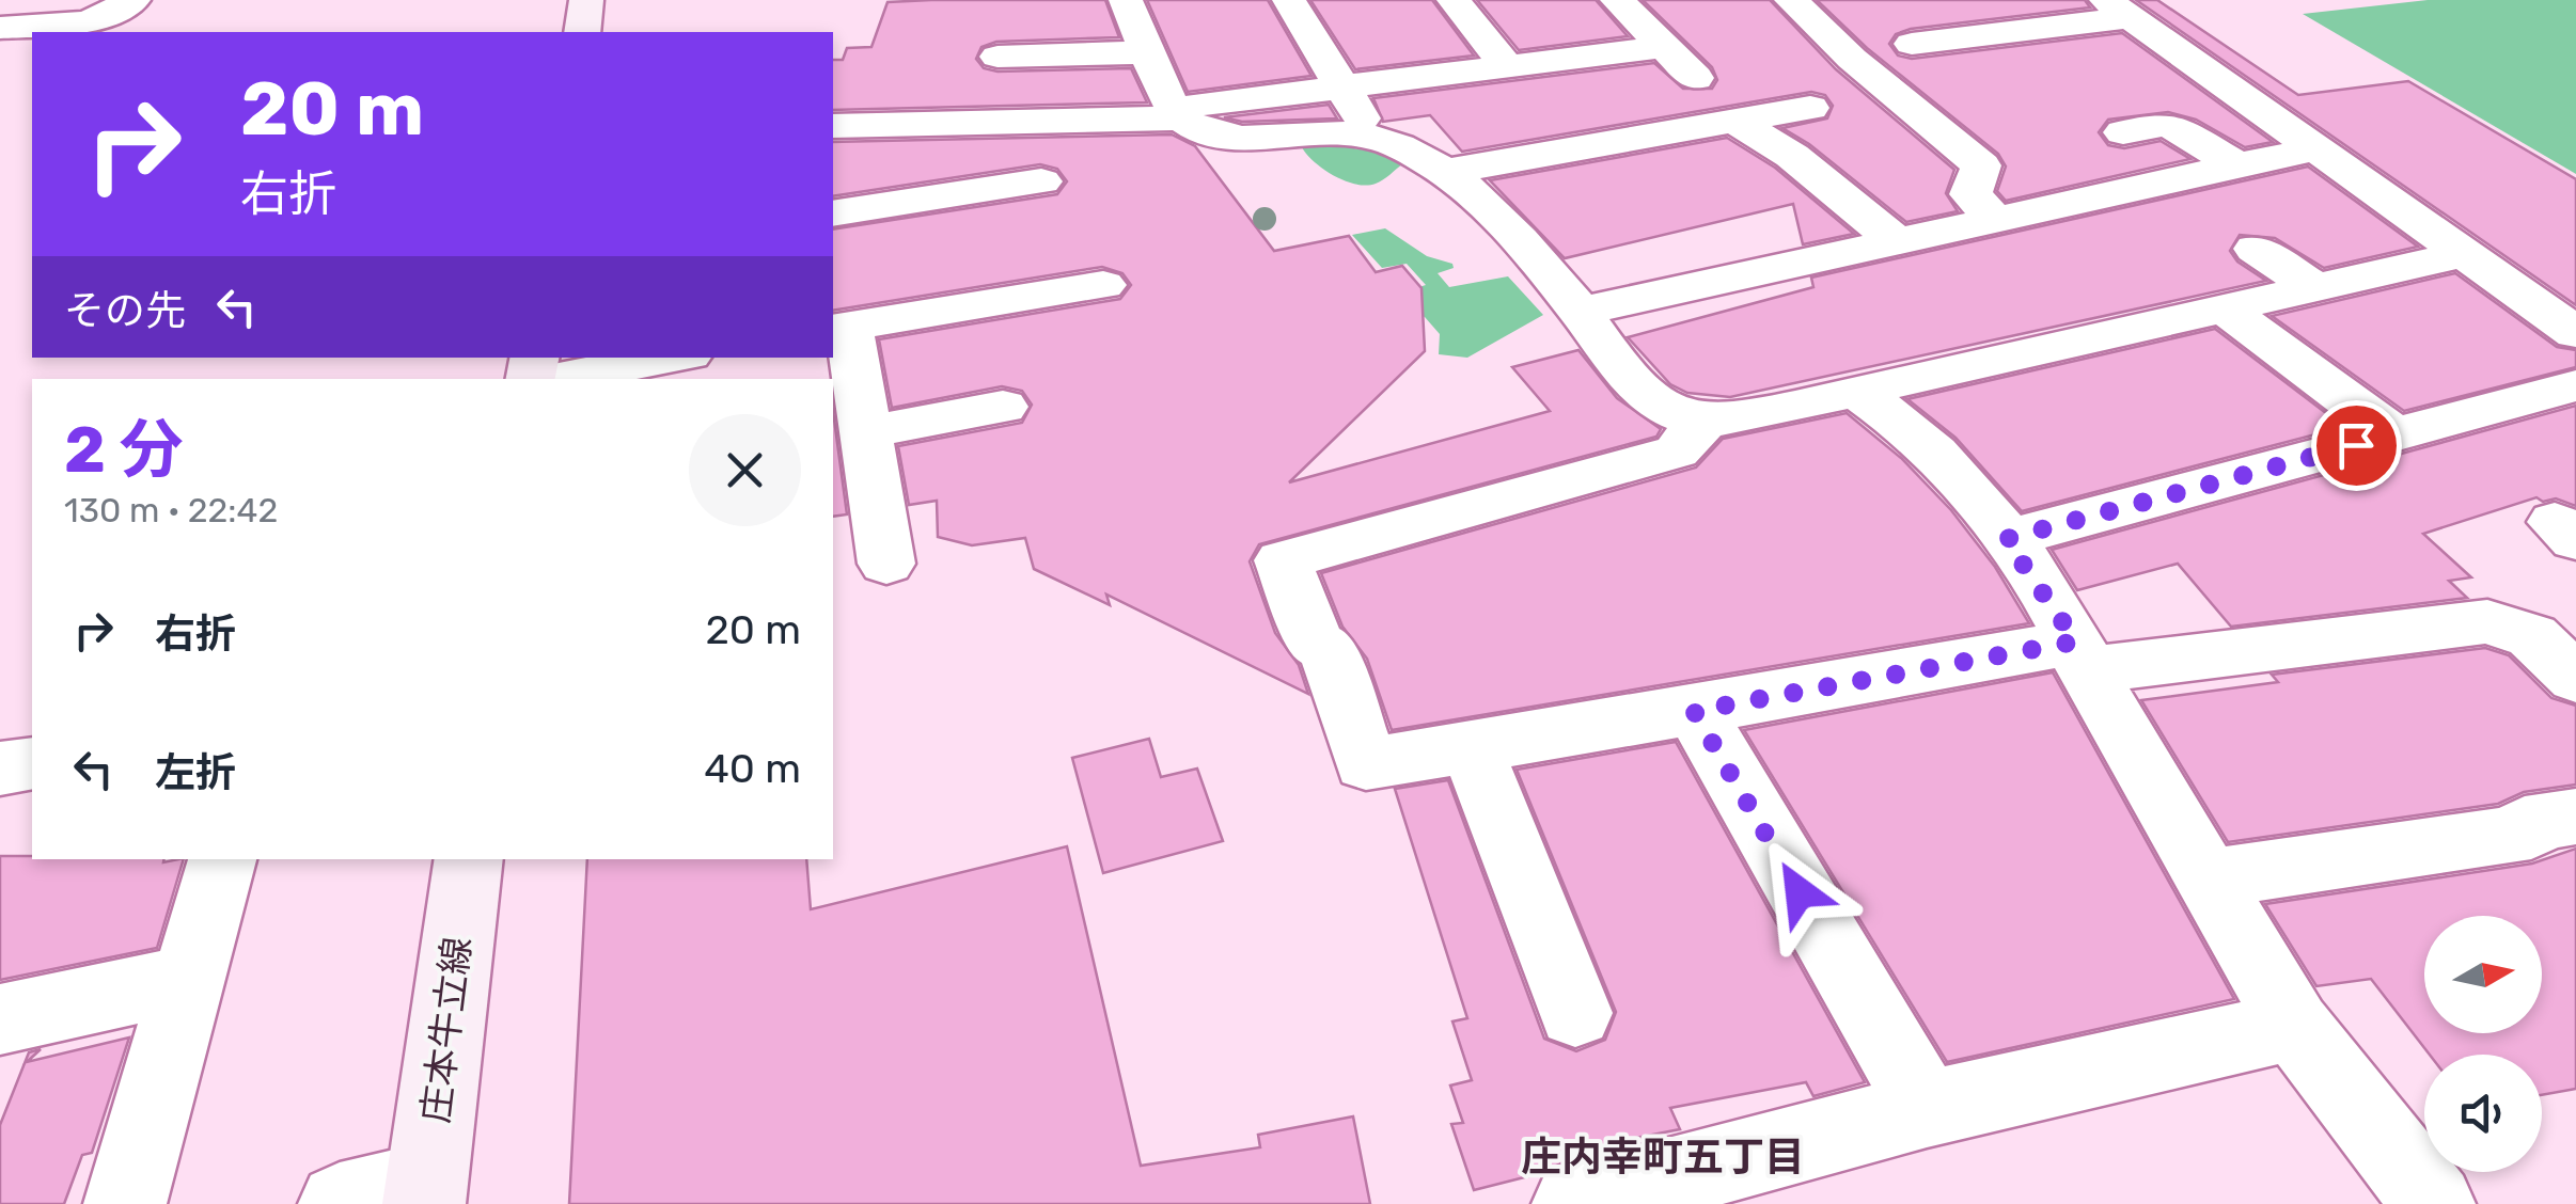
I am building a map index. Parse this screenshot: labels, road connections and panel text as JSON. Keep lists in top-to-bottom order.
{
  "streets": {
    "main road": ["庄本牛立線"]
  },
  "districts": ["庄内幸町五丁目"],
  "north": "right",
  "page": {
    "turn": ["20 m", "右折"],
    "then": "その先",
    "heading": ["2 分", "130 m · 22:42"],
    "list": [
      {
        "name": "右折",
        "value": "20 m"
      },
      {
        "name": "左折",
        "value": "40 m"
      }
    ]
  }
}
